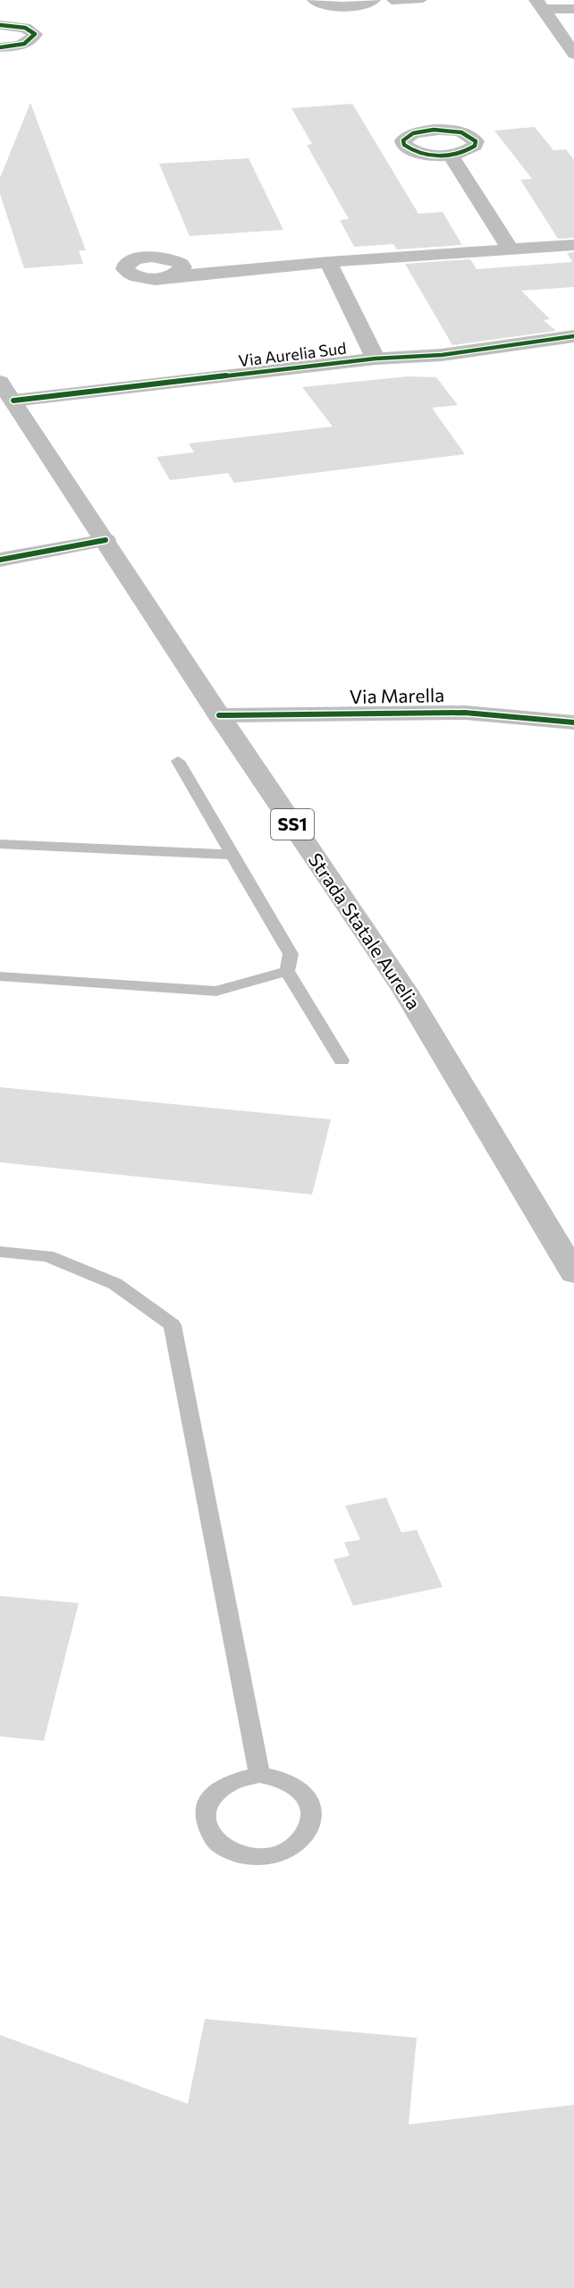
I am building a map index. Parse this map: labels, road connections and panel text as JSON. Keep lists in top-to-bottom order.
{
  "streets": {
    "street": [
      "Via Aurelia Sud",
      "Via Marella",
      "SS1",
      "Strada Statale Aurelia"
    ]
  },
  "crossings": [
    ["Via Aurelia Sud", "Strada Statale Aurelia"],
    ["Via Marella", "Strada Statale Aurelia"]
  ]
}
